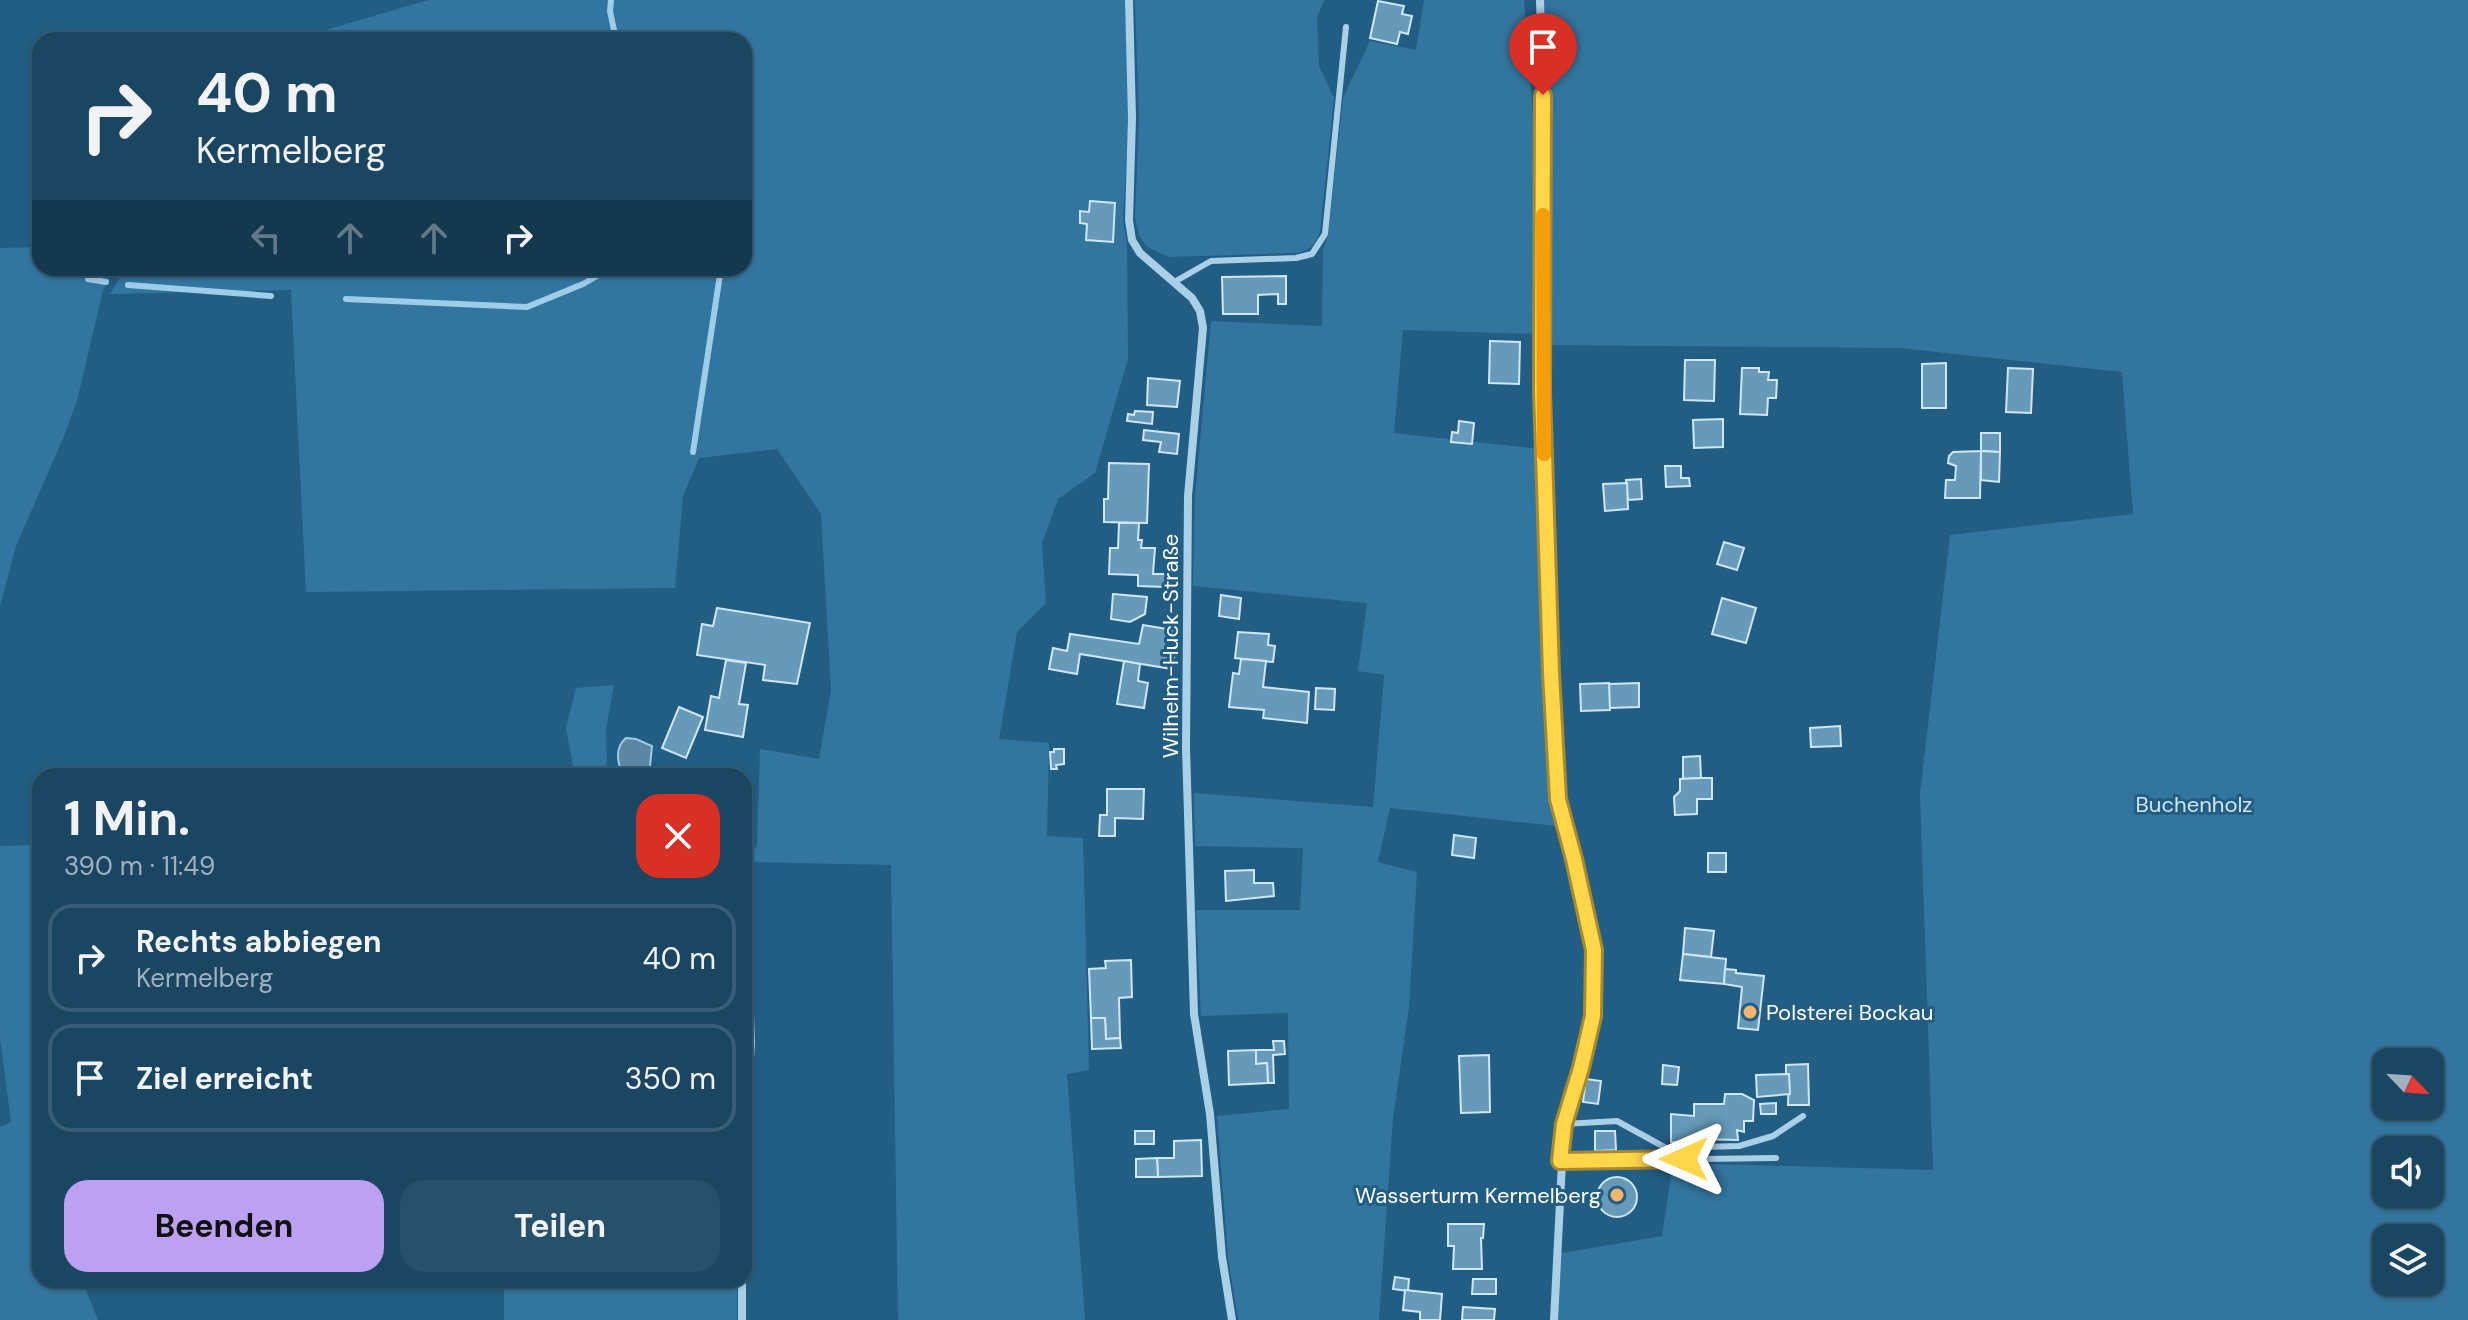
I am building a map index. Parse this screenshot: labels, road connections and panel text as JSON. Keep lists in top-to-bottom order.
{
  "streets": {
    "street": ["Wilhelm-Huck-Straße"]
  },
  "parks": ["Buchenholz"],
  "places": ["Polsterei Bockau", "Wasserturm Kermelberg"],
  "north": "bottom right",
  "page": {
    "turn": ["40 m", "Kermelberg"],
    "heading": ["1 Min.", "390 m · 11:49"],
    "list": [
      {
        "name": "Rechts abbiegen",
        "note": "Kermelberg",
        "value": "40 m"
      },
      {
        "name": "Ziel erreicht",
        "value": "350 m"
      }
    ],
    "buttons": ["Beenden", "Teilen"]
  }
}
